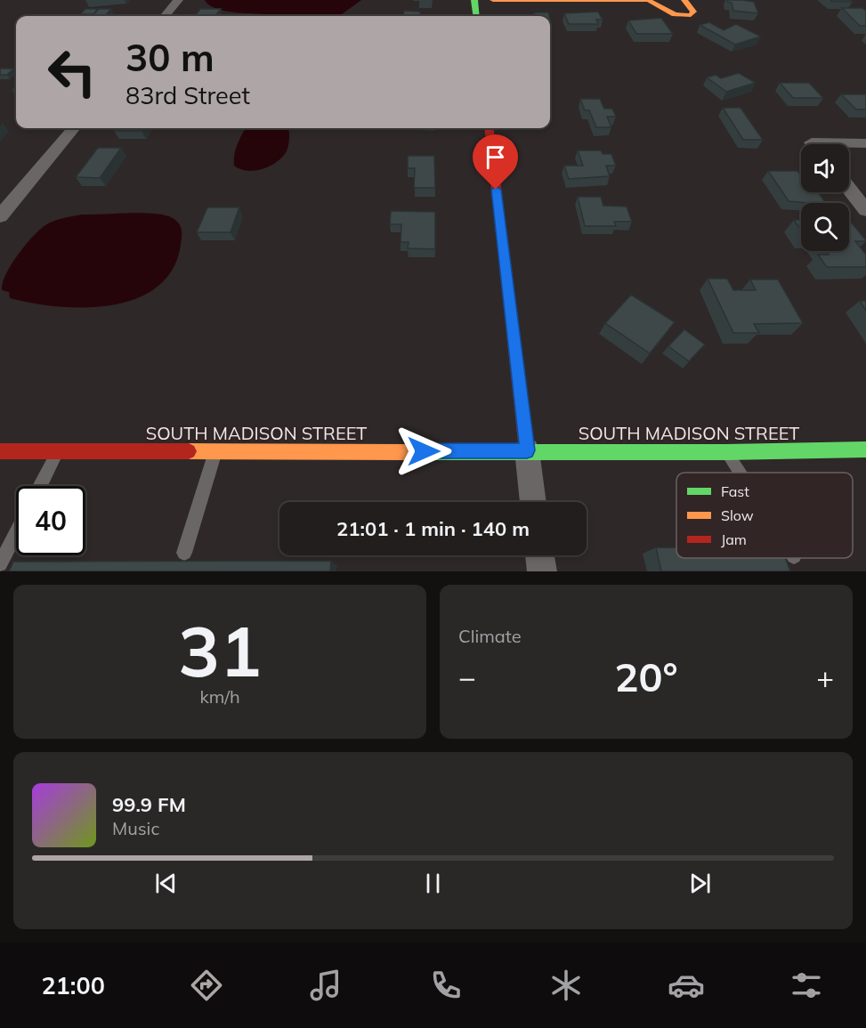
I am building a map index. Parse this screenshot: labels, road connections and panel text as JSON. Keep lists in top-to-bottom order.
{
  "streets": {
    "street": ["SOUTH MADISON STREET"]
  },
  "legend": ["Fast", "Slow", "Jam"],
  "page": {
    "turn": ["30 m", "83rd Street"],
    "limit": "40",
    "trip": "21:01 · 1 min · 140 m",
    "tile": [
      ["31", "km/h"],
      "Climate"
    ],
    "heat": ["−", "20°", "+"],
    "song": ["99.9 FM", "Music"],
    "tabs": "21:00"
  }
}
